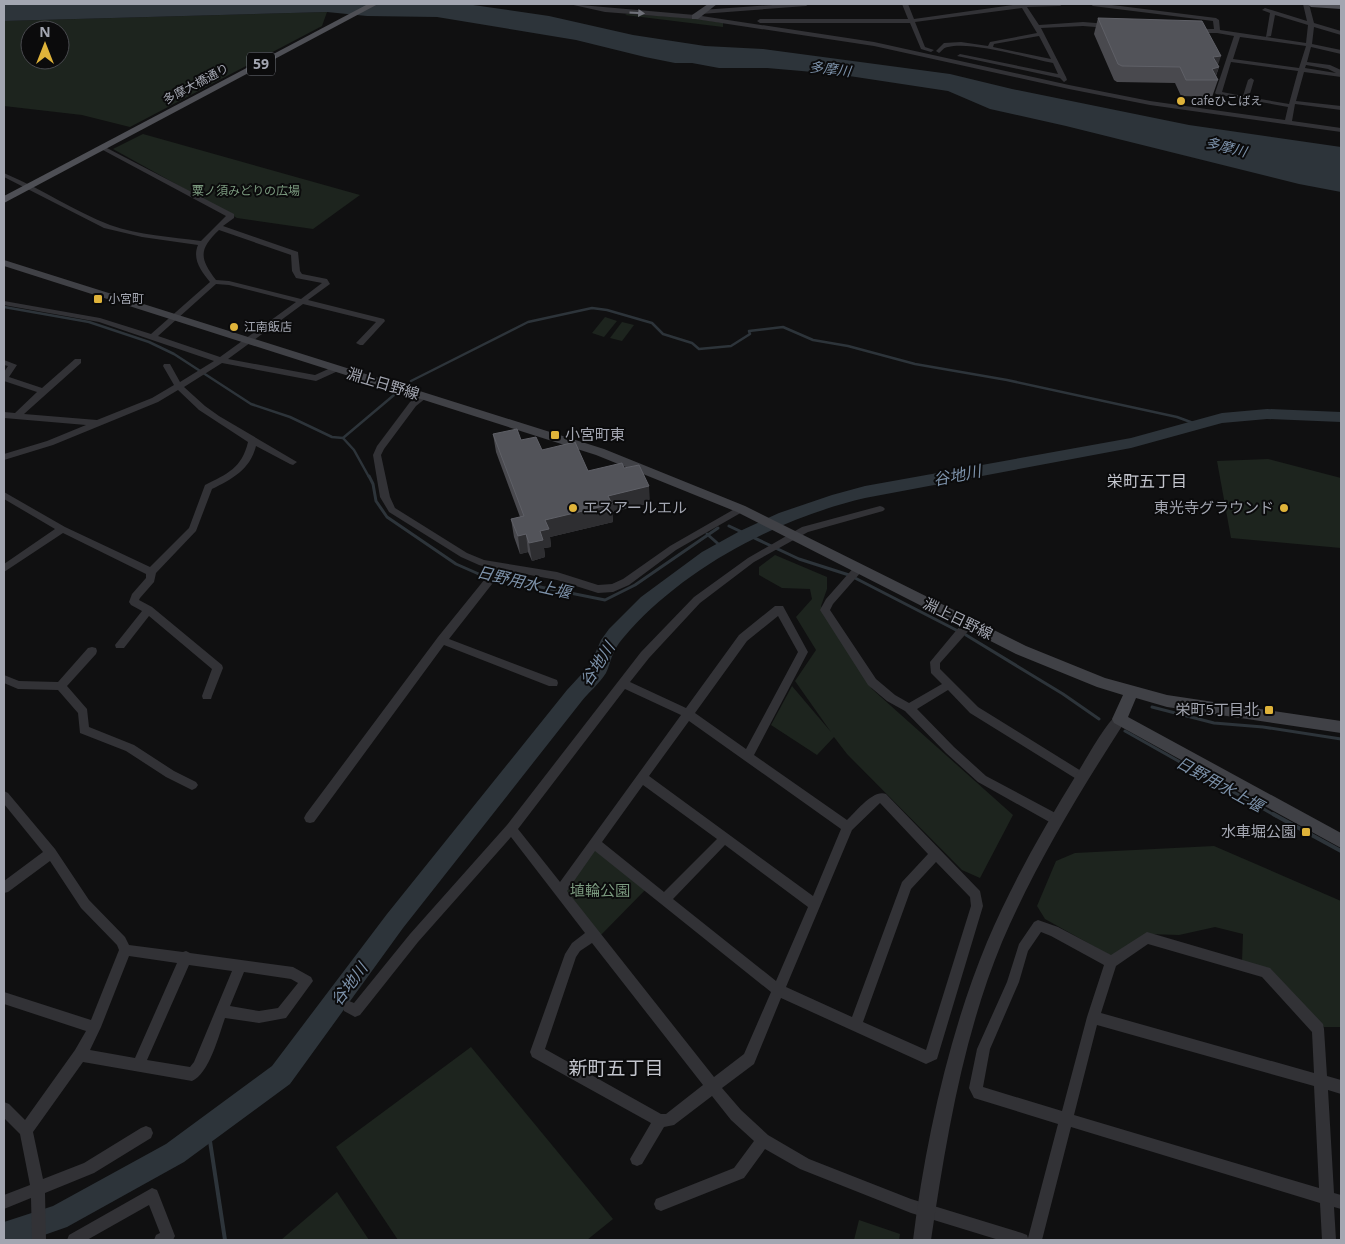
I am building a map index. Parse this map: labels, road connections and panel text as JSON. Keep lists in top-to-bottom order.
{
  "streets": {
    "main road": ["59", "多摩大橋通り", "淵上日野線"]
  },
  "districts": ["栄町五丁目", "新町五丁目"],
  "water": ["多摩川", "谷地川", "日野用水上堰"],
  "parks": ["粟ノ須みどりの広場", "埴輪公園"],
  "places": {
    "other": [
      "cafeひこばえ",
      "江南飯店",
      "エスアールエル",
      "東光寺グラウンド"
    ],
    "transit": [
      "小宮町",
      "小宮町東",
      "栄町5丁目北",
      "水車堀公園"
    ]
  },
  "north": "top"
}
